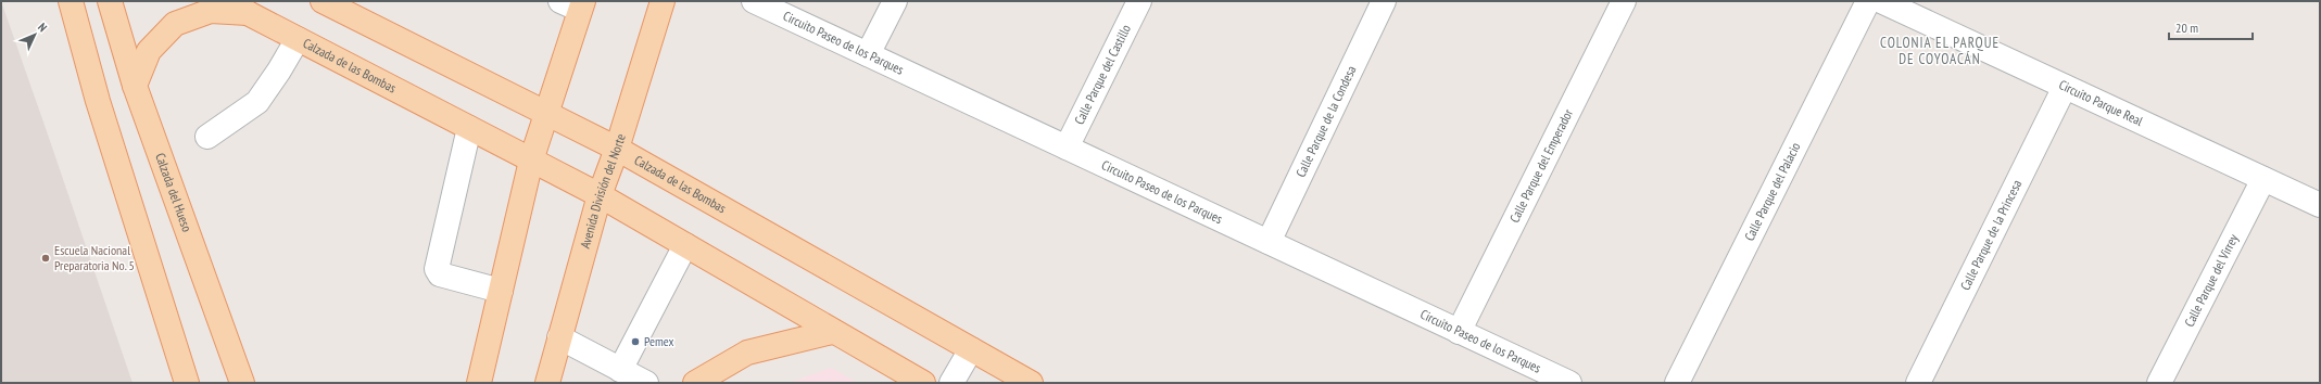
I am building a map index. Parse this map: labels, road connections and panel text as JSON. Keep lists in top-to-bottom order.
{
  "streets": {
    "main road": ["Calzada de las Bombas", "Avenida División del Norte", "Calzada del Hueso"],
    "street": [
      "Circuito Paseo de los Parques",
      "Calle Parque del Castillo",
      "Circuito Parque Real",
      "Calle Parque de la Condesa",
      "Calle Parque del Emperador",
      "Calle Parque del Palacio",
      "Calle Parque de la Princesa",
      "Calle Parque del Virrey"
    ]
  },
  "crossings": [
    ["Circuito Paseo de los Parques", "Calle Parque del Castillo"],
    ["Circuito Paseo de los Parques", "Calle Parque de la Condesa"],
    ["Circuito Paseo de los Parques", "Calle Parque del Emperador"],
    ["Calzada de las Bombas", "Avenida División del Norte"],
    ["Circuito Parque Real", "Calle Parque de la Princesa"],
    ["Circuito Parque Real", "Calle Parque del Virrey"]
  ],
  "districts": ["COLONIA EL PARQUE DE COYOACÁN"],
  "places": ["Escuela Nacional Preparatoria No. 5", "Pemex"],
  "scale_bar": "20 m",
  "north": "top right"
}
